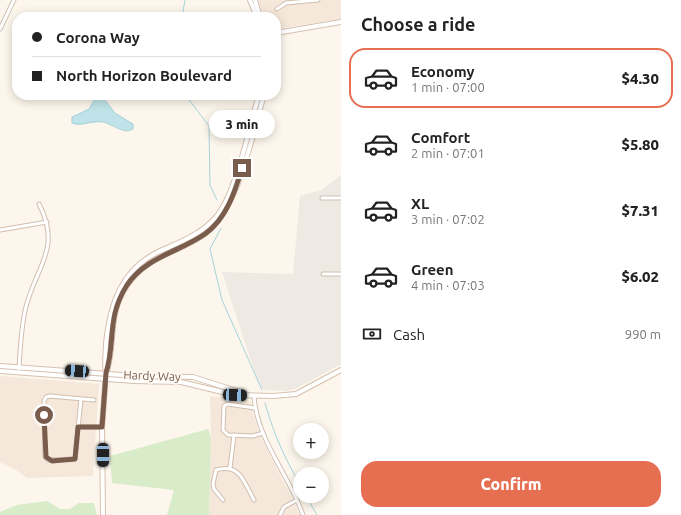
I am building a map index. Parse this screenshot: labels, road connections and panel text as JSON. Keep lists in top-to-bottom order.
{
  "streets": {
    "street": ["Hardy Way"]
  },
  "page": {
    "heading": "Choose a ride",
    "banner": ["Corona Way", "North Horizon Boulevard"],
    "list": [
      {
        "name": "Economy",
        "note": "1 min · 07:00",
        "value": "$4.30"
      },
      {
        "name": "Comfort",
        "note": "2 min · 07:01",
        "value": "$5.80"
      },
      {
        "name": "XL",
        "note": "3 min · 07:02",
        "value": "$7.31"
      },
      {
        "name": "Green",
        "note": "4 min · 07:03",
        "value": "$6.02"
      }
    ],
    "bubble": "3 min",
    "pay": ["Cash", "990 m"],
    "map_buttons": ["+", "−"],
    "buttons": "Confirm"
  }
}
